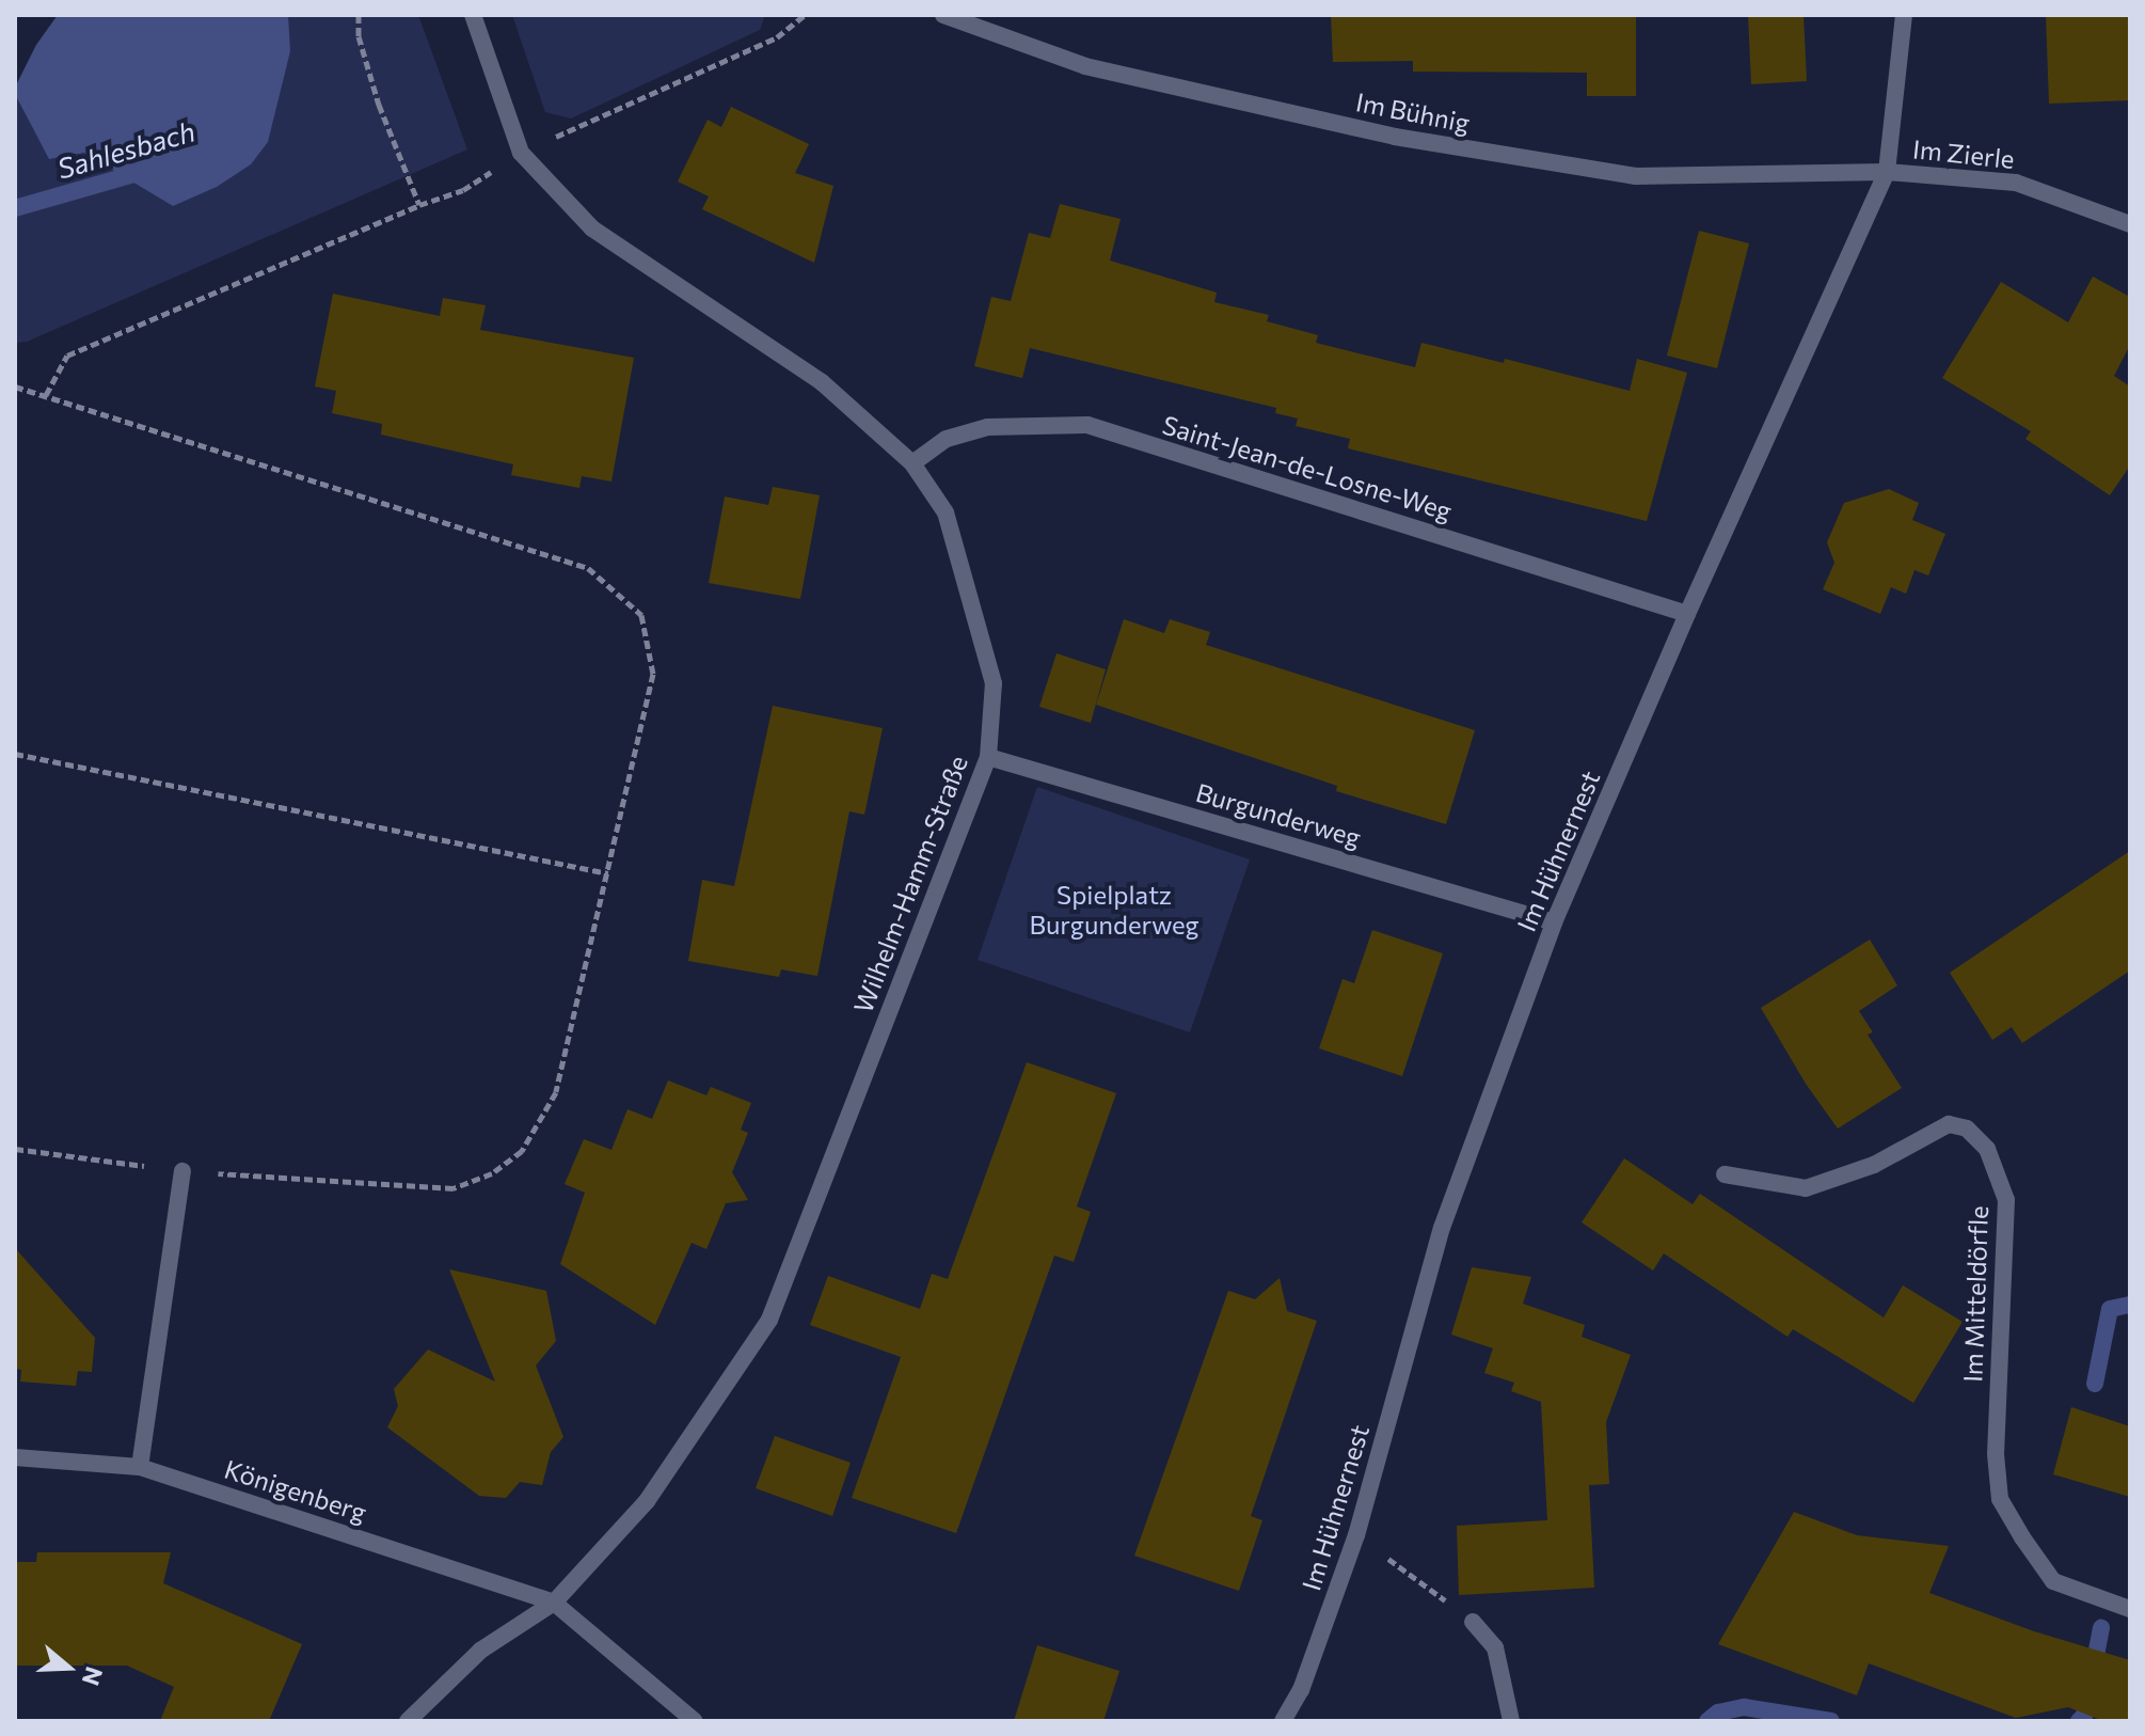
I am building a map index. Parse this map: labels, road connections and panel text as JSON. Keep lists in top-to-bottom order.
{
  "streets": {
    "street": [
      "Im Bühnig",
      "Im Zierle",
      "Saint-Jean-de-Losne-Weg",
      "Burgunderweg",
      "Im Hühnernest",
      "Wilhelm-Hamm-Straße",
      "Im Mitteldörfle",
      "Königenberg"
    ]
  },
  "crossings": [
    ["Im Bühnig", "Im Zierle"],
    ["Im Bühnig", "Im Hühnernest"],
    ["Im Zierle", "Im Hühnernest"],
    ["Saint-Jean-de-Losne-Weg", "Im Hühnernest"],
    ["Saint-Jean-de-Losne-Weg", "Wilhelm-Hamm-Straße"],
    ["Burgunderweg", "Im Hühnernest"],
    ["Burgunderweg", "Wilhelm-Hamm-Straße"],
    ["Wilhelm-Hamm-Straße", "Königenberg"]
  ],
  "water": ["Sahlesbach"],
  "parks": ["Spielplatz Burgunderweg"],
  "north": "right"
}
